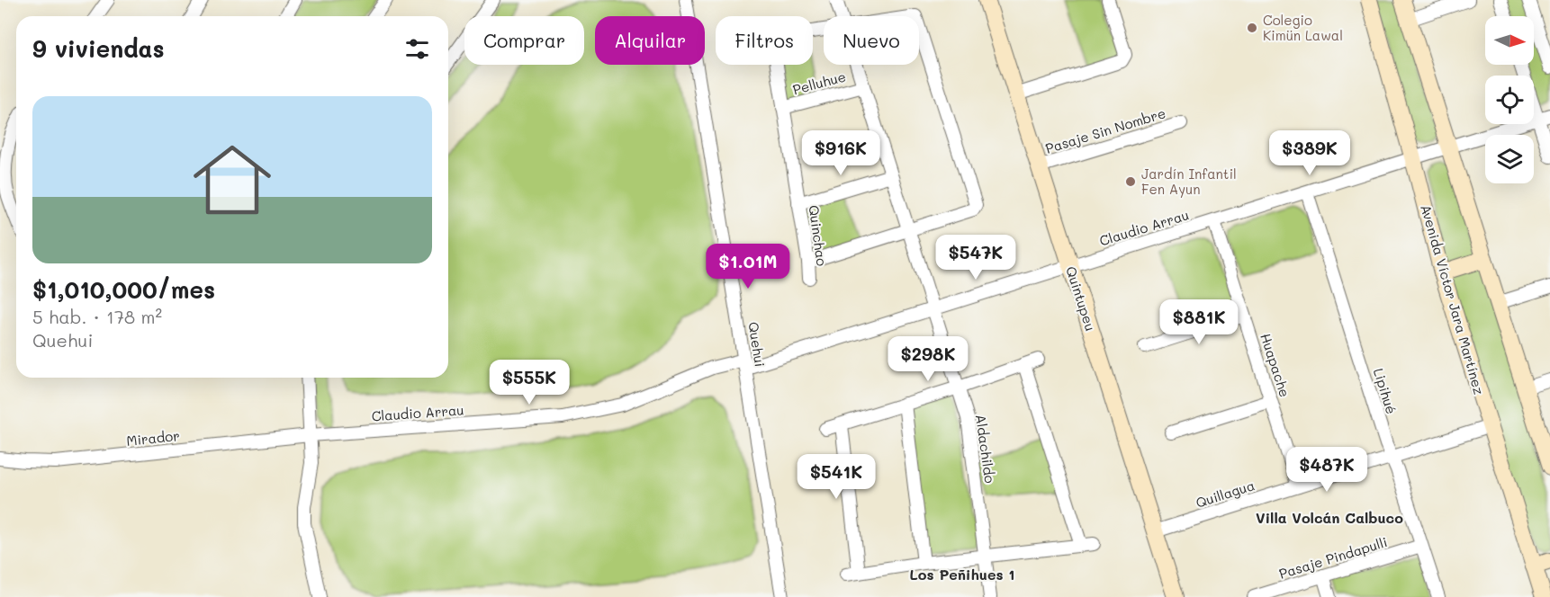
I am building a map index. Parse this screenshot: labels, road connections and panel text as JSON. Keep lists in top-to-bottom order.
{
  "streets": {
    "main road": ["Quintupeu", "Avenida Víctor Jara Martínez"],
    "street": [
      "Pelluhue",
      "Pasaje Sin Nombre",
      "Claudio Arrau",
      "Quinchao",
      "Quehui",
      "Huapache",
      "Lipihué",
      "Mirador",
      "Aldachildo",
      "Quillagua",
      "Pasaje Pindapulli"
    ]
  },
  "crossings": [
    ["Pelluhue", "Quinchao"],
    ["Pelluhue", "Aldachildo"],
    ["Pasaje Sin Nombre", "Quintupeu"],
    ["Claudio Arrau", "Quintupeu"],
    ["Claudio Arrau", "Avenida Víctor Jara Martínez"],
    ["Claudio Arrau", "Quehui"],
    ["Claudio Arrau", "Huapache"],
    ["Claudio Arrau", "Lipihué"],
    ["Claudio Arrau", "Mirador"],
    ["Claudio Arrau", "Aldachildo"],
    ["Quintupeu", "Quillagua"],
    ["Avenida Víctor Jara Martínez", "Quillagua"],
    ["Huapache", "Quillagua"],
    ["Lipihué", "Quillagua"],
    ["Lipihué", "Pasaje Pindapulli"]
  ],
  "districts": ["Villa Volcán Calbuco", "Los Peñihues 1"],
  "places": ["Colegio Kimün Lawal", "Jardín Infantil Fen Ayun"],
  "north": "right",
  "page": {
    "chip": [
      "Comprar",
      "Alquilar",
      "Filtros",
      "Nuevo"
    ],
    "heading": "9 viviendas",
    "list": [
      {
        "name": "$1,010,000/mes",
        "note": "5 hab. · 178 m² · Quehui"
      }
    ],
    "price": [
      "$916K",
      "$389K",
      "$547K",
      "$1.01M",
      "$881K",
      "$298K",
      "$555K",
      "$487K",
      "$541K"
    ]
  }
}
